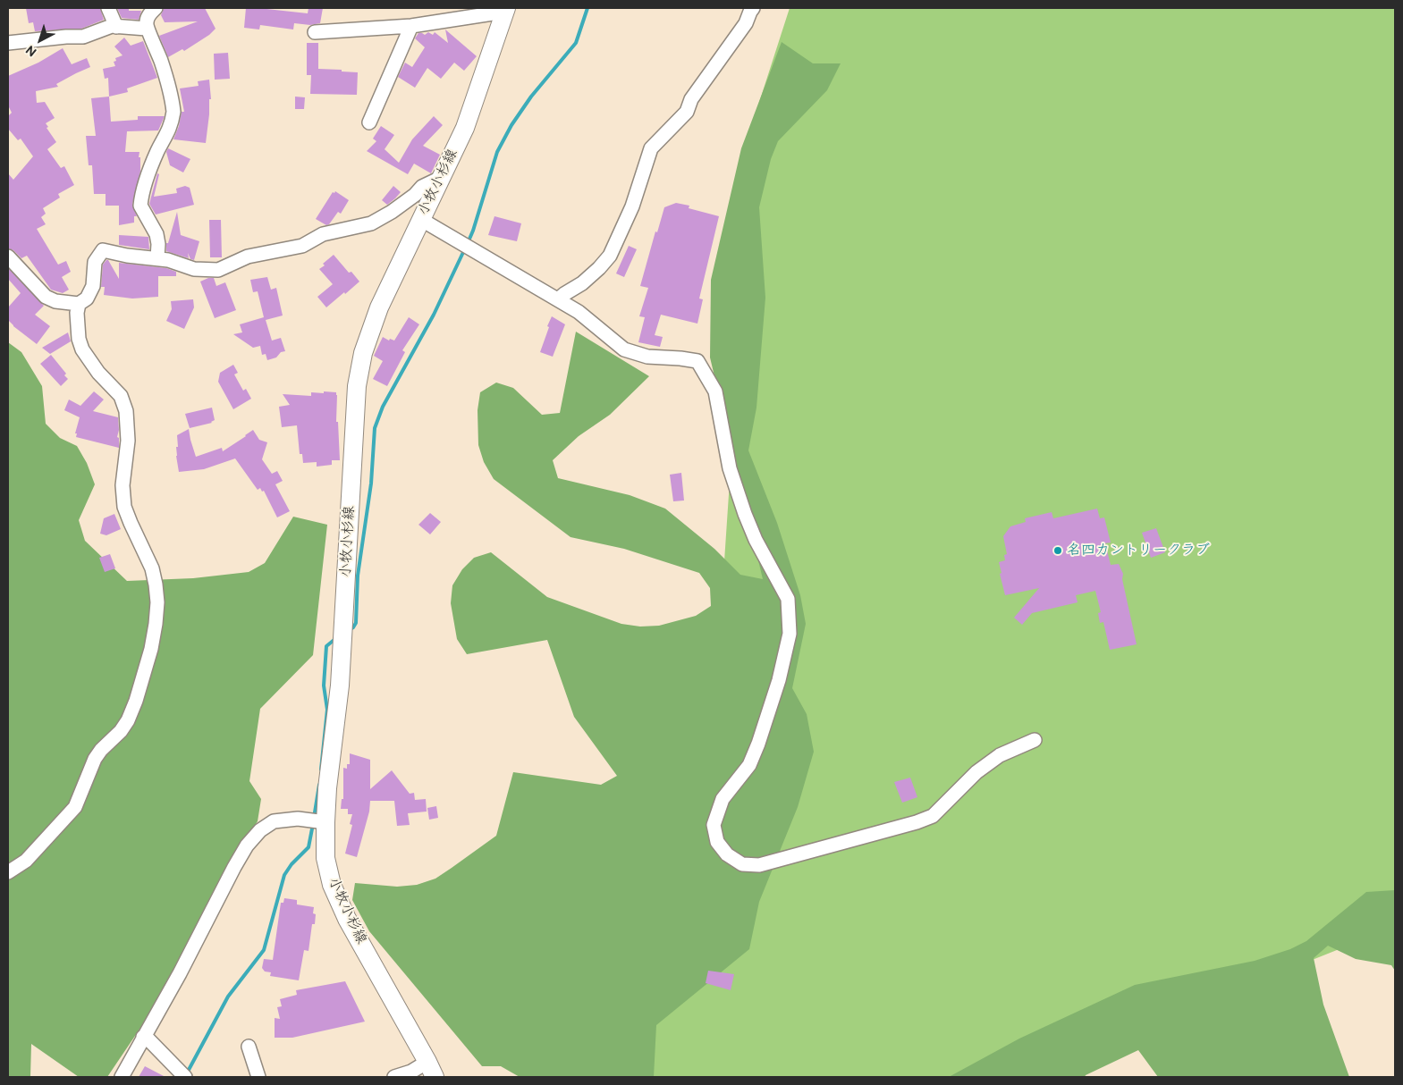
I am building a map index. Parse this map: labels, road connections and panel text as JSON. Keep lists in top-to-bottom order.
{
  "streets": {
    "main road": ["小牧小杉線"]
  },
  "places": ["名四カントリークラブ"],
  "north": "bottom left"
}
